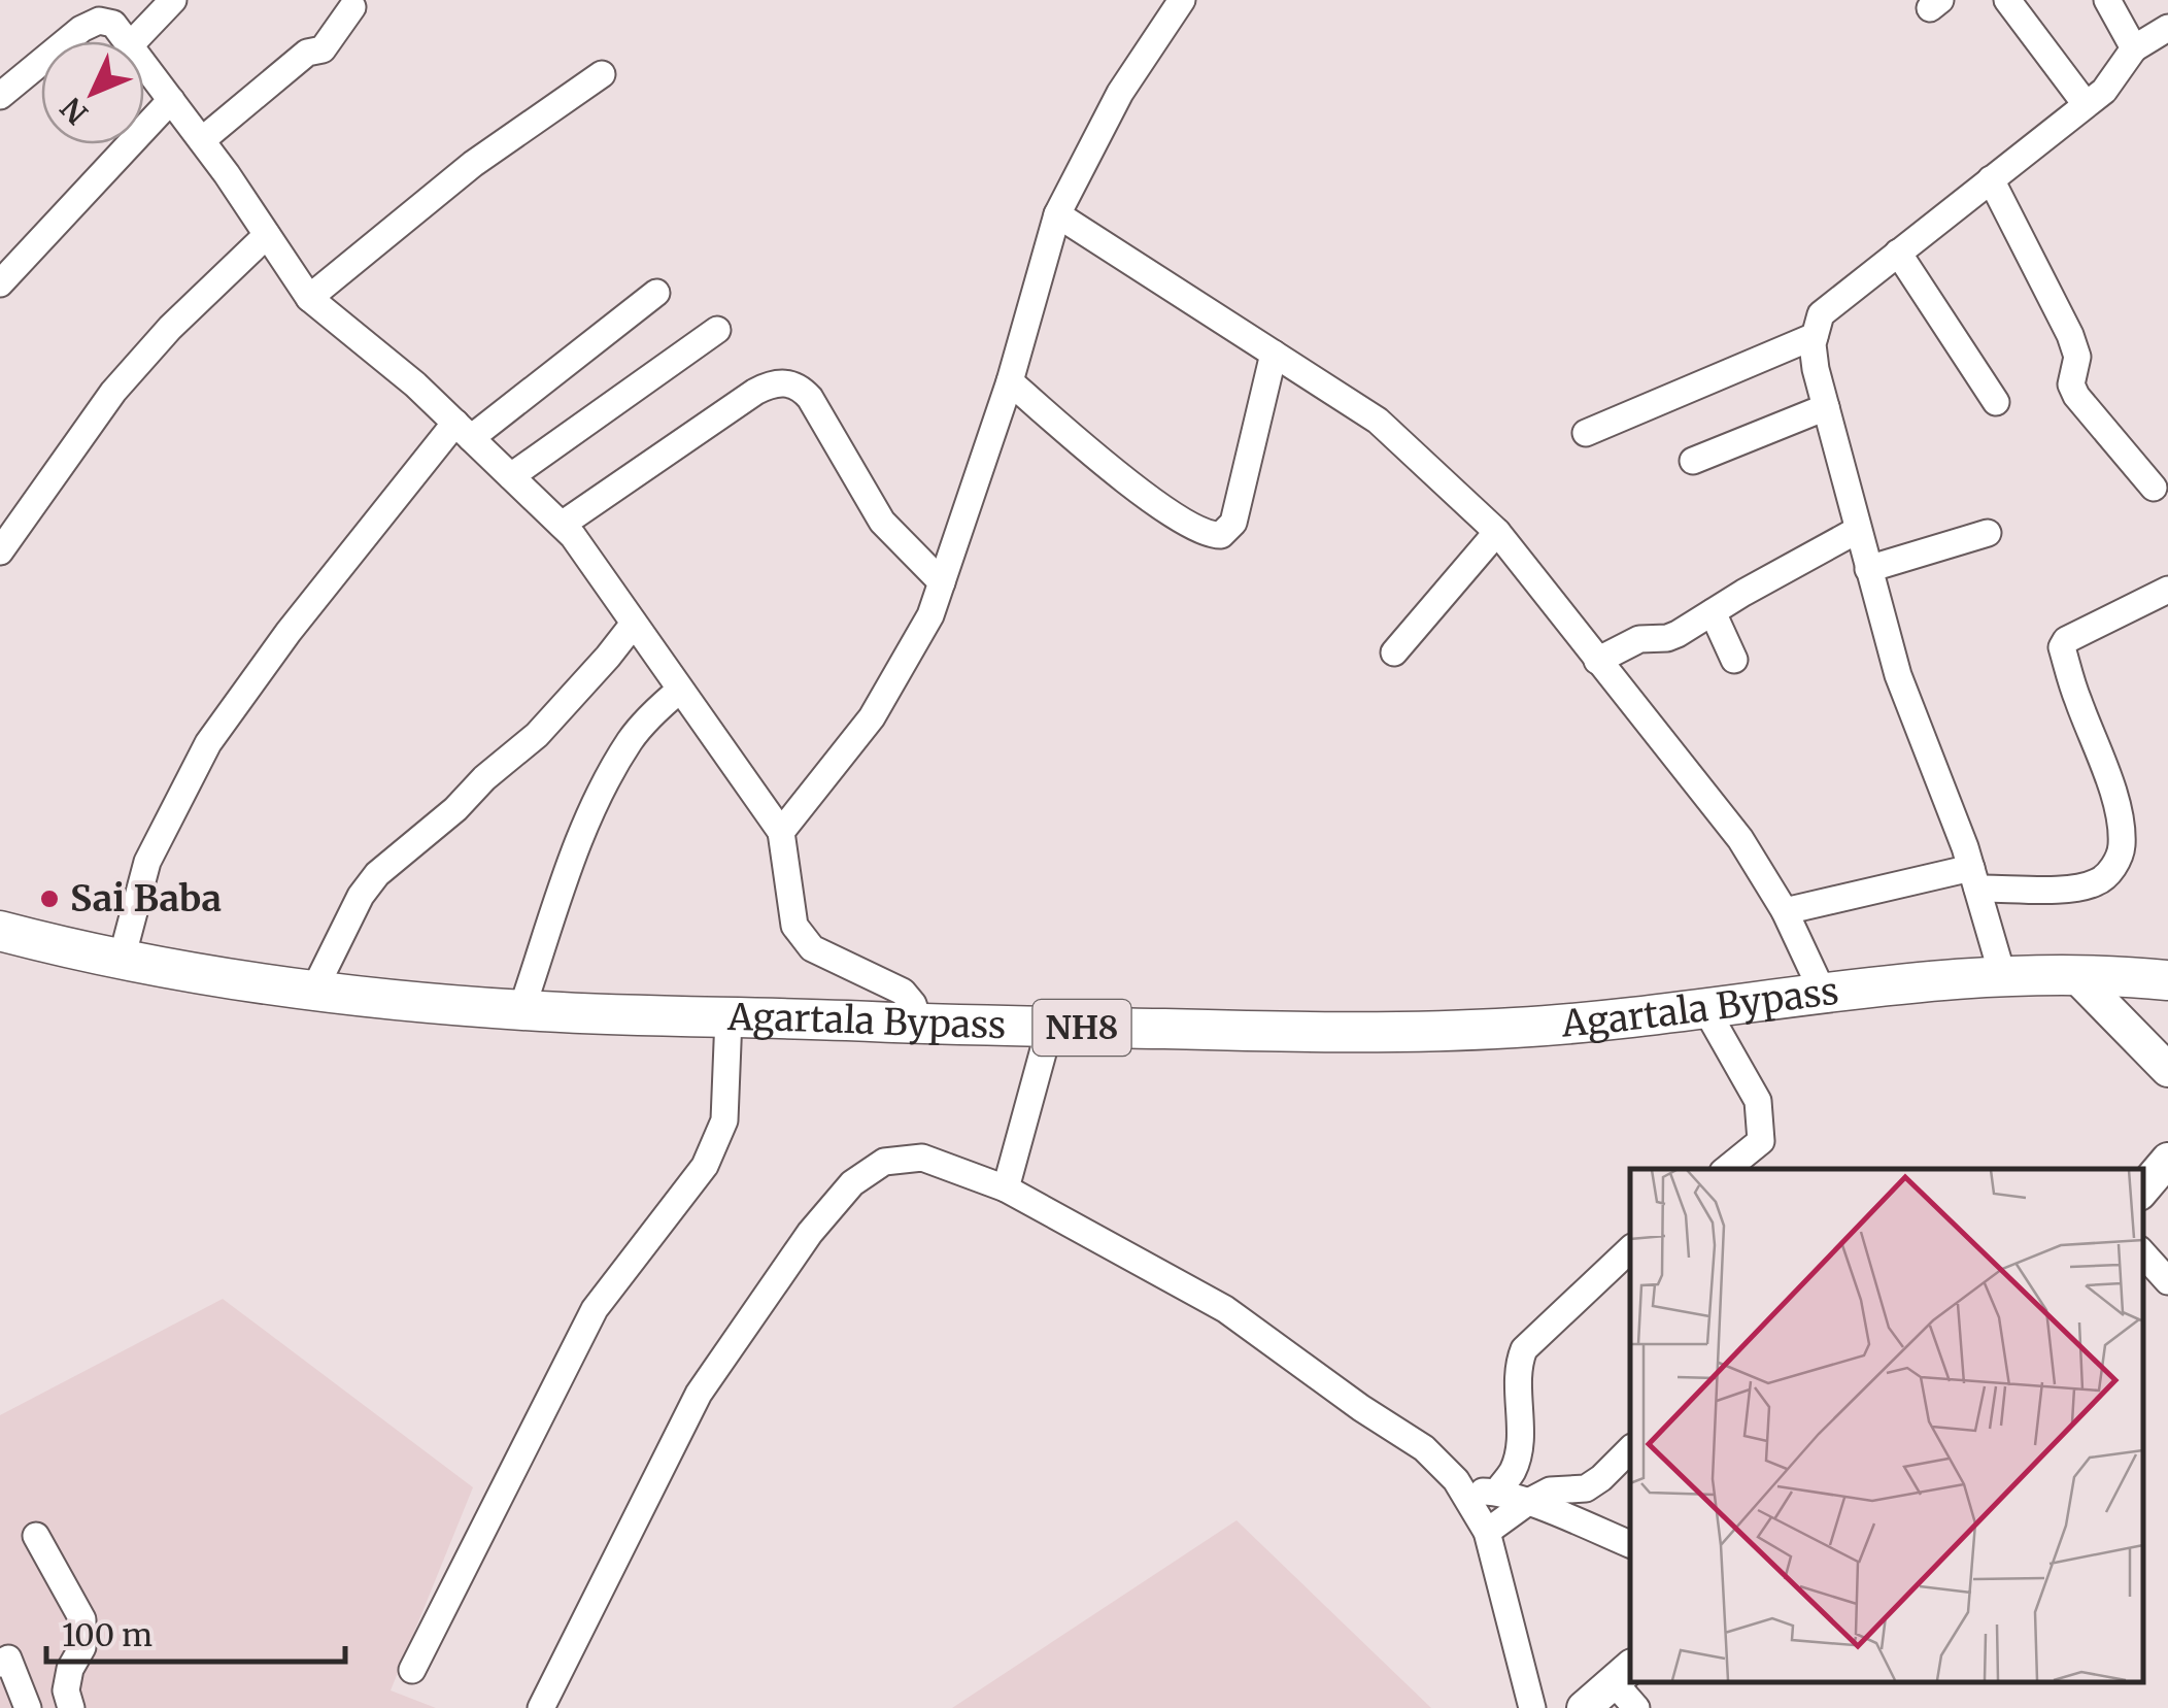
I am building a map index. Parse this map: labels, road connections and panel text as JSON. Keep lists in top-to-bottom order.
{
  "streets": {
    "highway": ["Agartala Bypass", "NH8"]
  },
  "places": ["Sai Baba"],
  "scale_bar": "100 m",
  "north": "bottom left"
}
